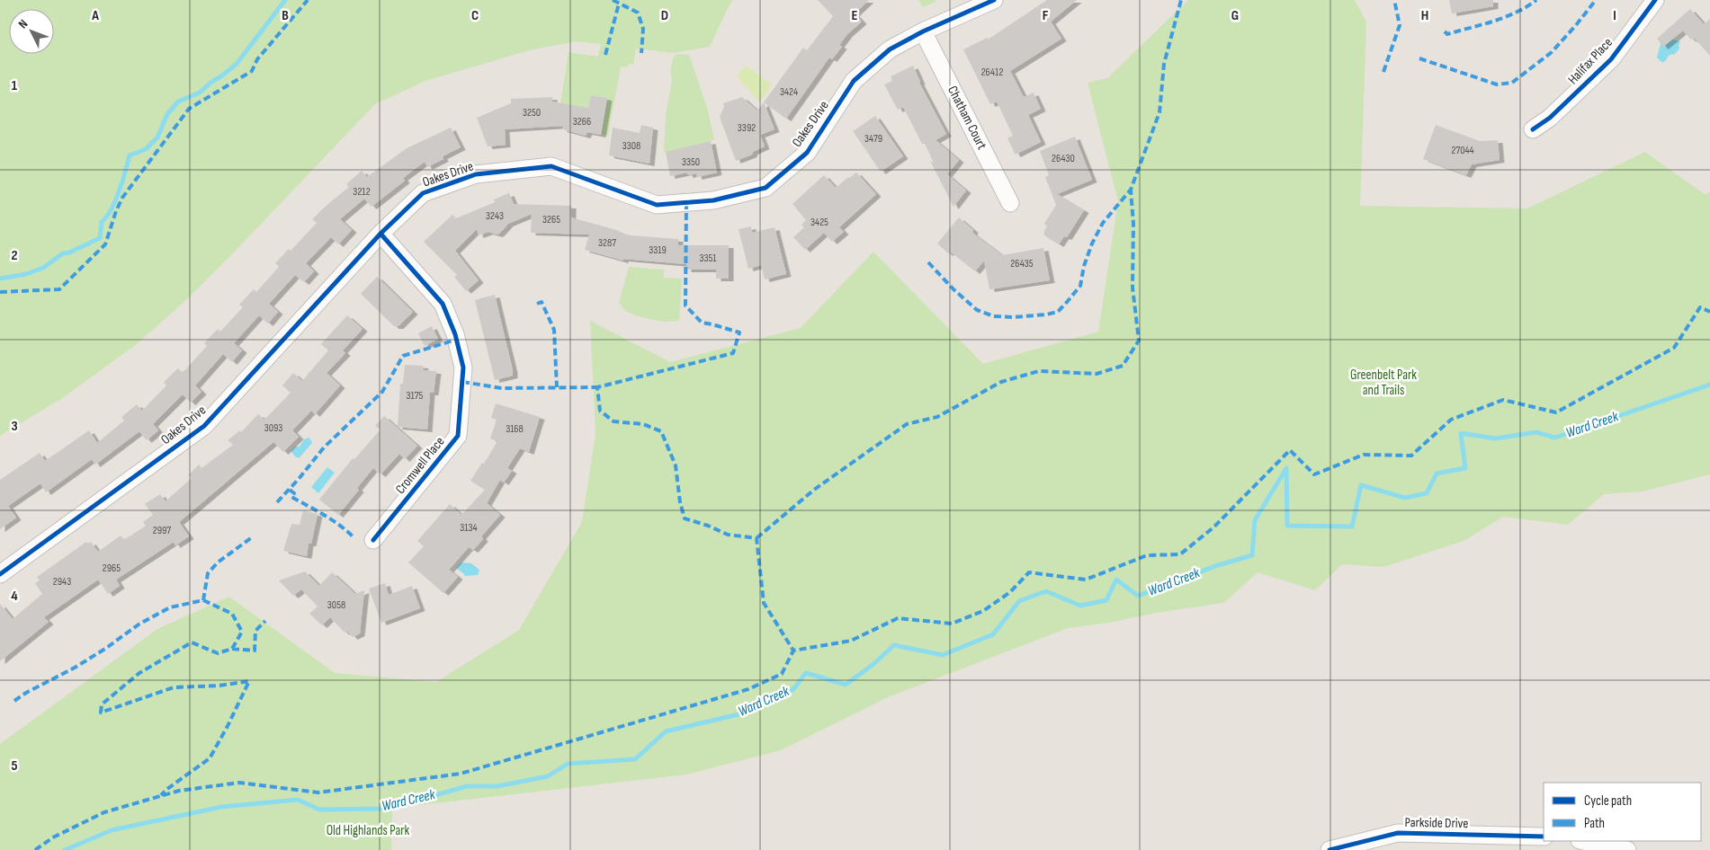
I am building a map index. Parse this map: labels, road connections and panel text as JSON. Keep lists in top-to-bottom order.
{
  "streets": {
    "street": [
      "Halifax Place",
      "Chatham Court",
      "Oakes Drive",
      "Cromwell Place",
      "Parkside Drive"
    ]
  },
  "crossings": [
    ["Chatham Court", "Oakes Drive"],
    ["Oakes Drive", "Cromwell Place"]
  ],
  "water": ["Ward Creek"],
  "parks": ["Greenbelt Park and Trails", "Old Highlands Park"],
  "house_numbers": [
    "26412",
    "3424",
    "3250",
    "3266",
    "3392",
    "3479",
    "3308",
    "27044",
    "26430",
    "3350",
    "3212",
    "3243",
    "3265",
    "3425",
    "3287",
    "3319",
    "3351",
    "26435",
    "3175",
    "3093",
    "3168",
    "3134",
    "2997",
    "2965",
    "2943",
    "3058"
  ],
  "legend": ["Cycle path", "Path"],
  "north": "top left",
  "grid": {
    "columns": [
      "A",
      "B",
      "C",
      "D",
      "E",
      "F",
      "G",
      "H",
      "I"
    ],
    "rows": [
      "1",
      "2",
      "3",
      "4",
      "5"
    ]
  }
}
